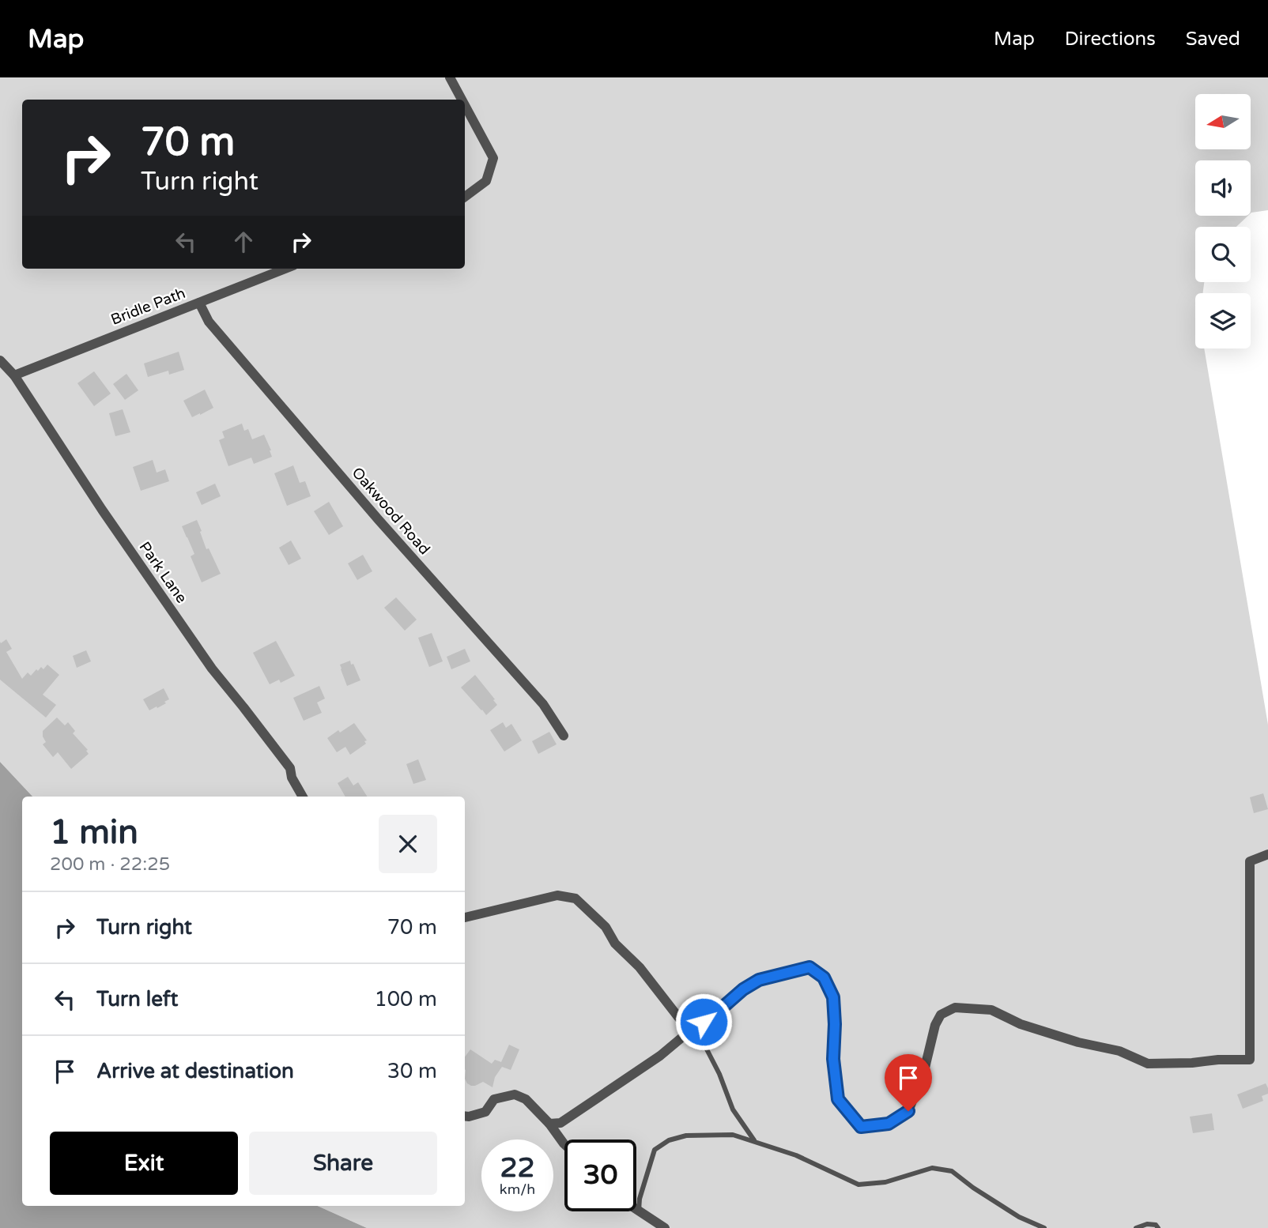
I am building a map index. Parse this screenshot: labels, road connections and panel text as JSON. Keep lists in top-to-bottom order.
{
  "streets": {
    "street": ["Bridle Path", "Oakwood Road", "Park Lane"]
  },
  "crossings": [
    ["Bridle Path", "Oakwood Road"],
    ["Bridle Path", "Park Lane"]
  ],
  "north": "left",
  "page": {
    "header": "Map",
    "nav": ["Map", "Directions", "Saved"],
    "turn": ["70 m", "Turn right"],
    "heading": ["1 min", "200 m · 22:25"],
    "list": [
      {
        "name": "Turn right",
        "value": "70 m"
      },
      {
        "name": "Turn left",
        "value": "100 m"
      },
      {
        "name": "Arrive at destination",
        "value": "30 m"
      }
    ],
    "buttons": ["Exit", "Share"],
    "speed": "22 km/h",
    "limit": "30"
  }
}
